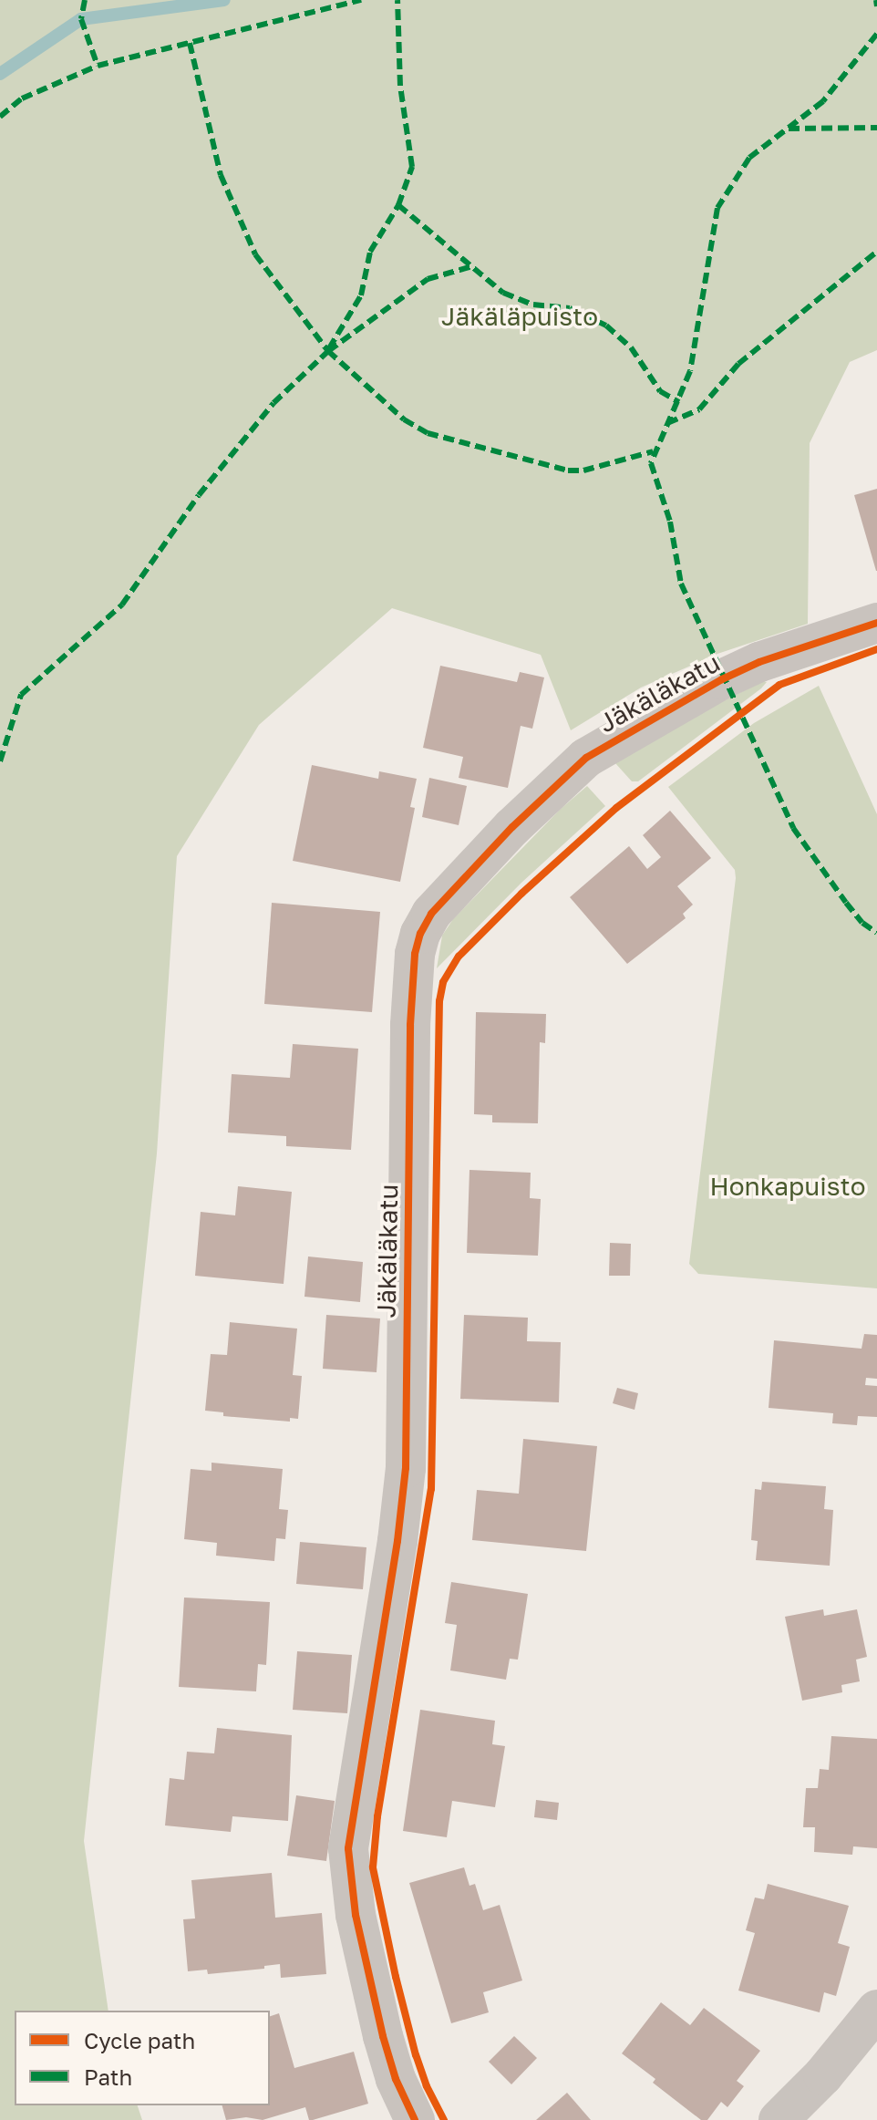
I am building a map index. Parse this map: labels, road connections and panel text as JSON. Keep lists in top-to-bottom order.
{
  "streets": {
    "street": ["Jäkäläkatu"]
  },
  "parks": ["Jäkäläpuisto", "Honkapuisto"],
  "legend": ["Cycle path", "Path"]
}
